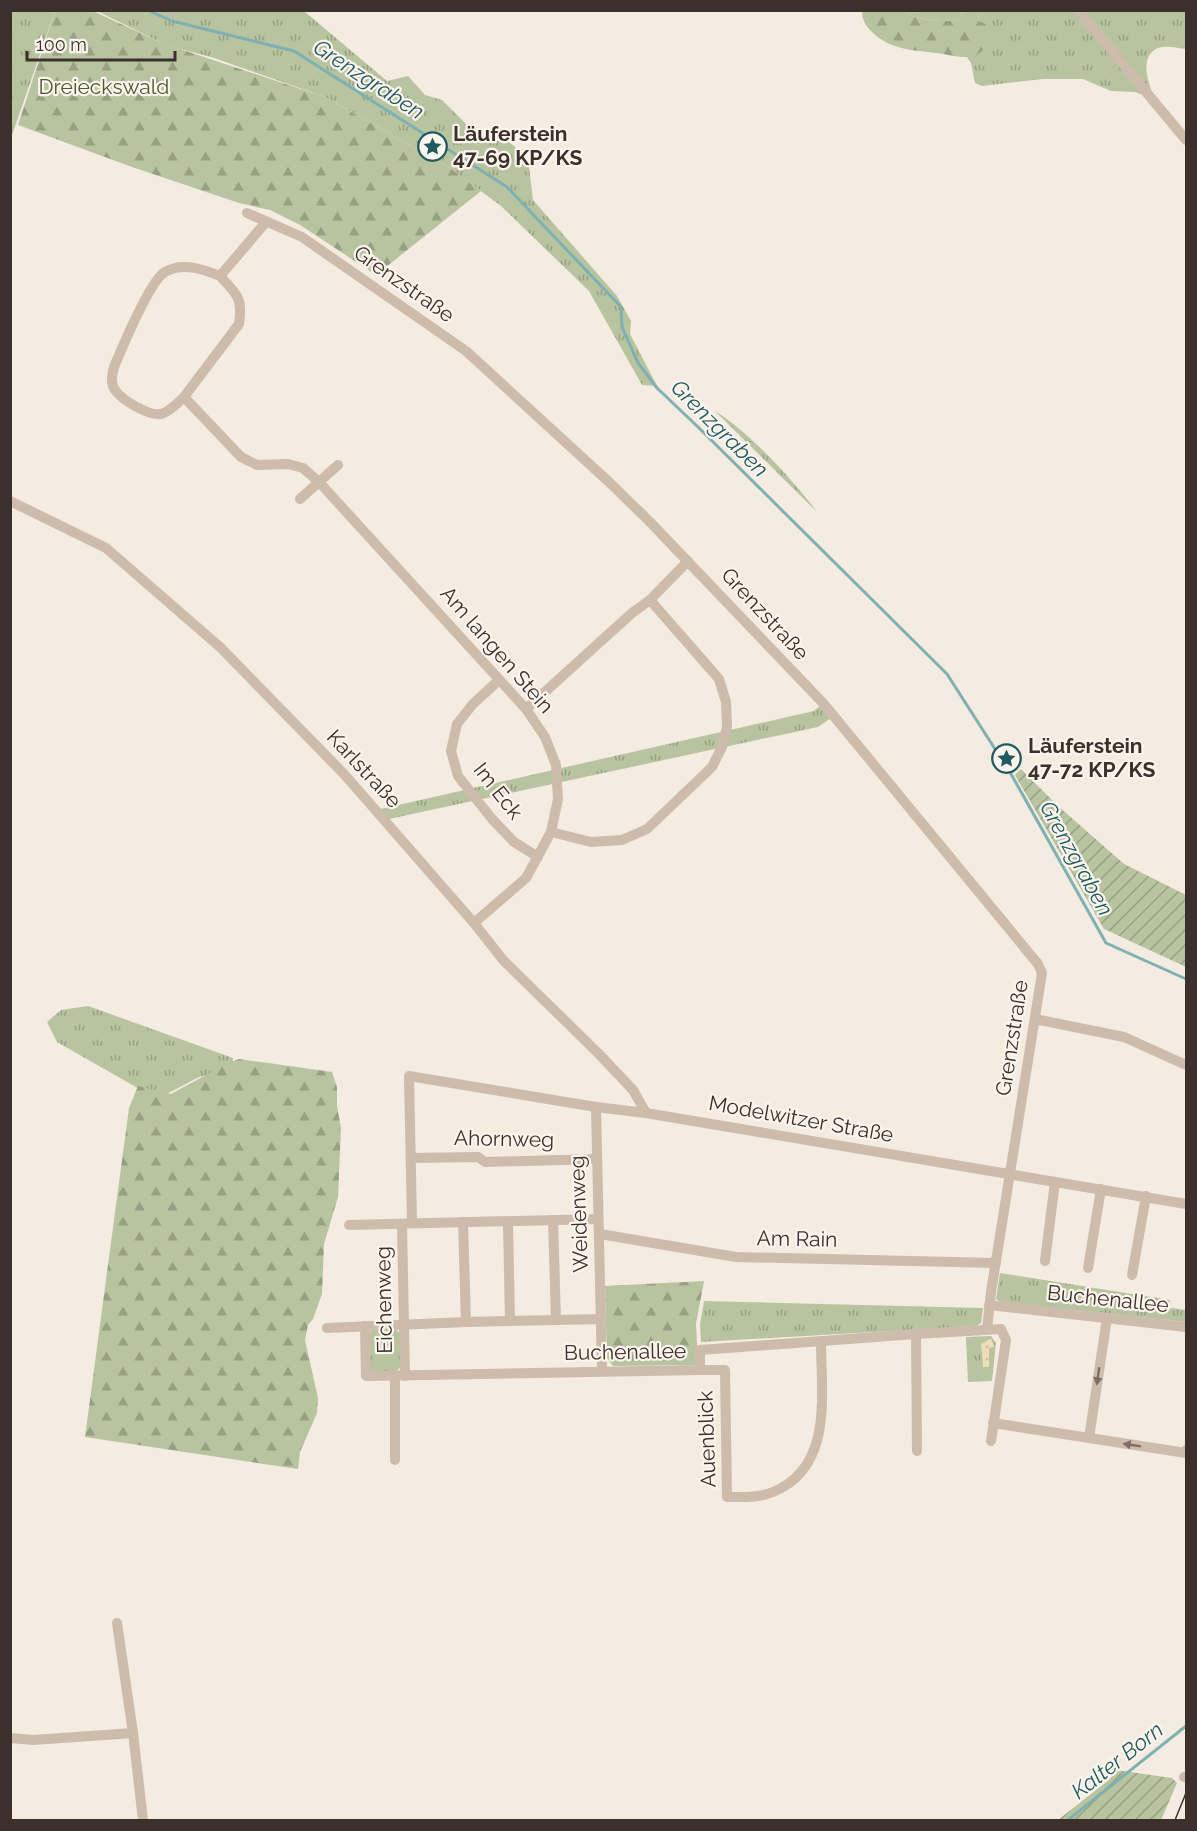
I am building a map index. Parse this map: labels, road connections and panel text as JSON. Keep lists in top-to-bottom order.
{
  "streets": {
    "street": [
      "Grenzstraße",
      "Am langen Stein",
      "Karlstraße",
      "Im Eck",
      "Modelwitzer Straße",
      "Ahornweg",
      "Weidenweg",
      "Am Rain",
      "Buchenallee",
      "Eichenweg",
      "Auenblick"
    ]
  },
  "crossings": [
    ["Grenzstraße", "Modelwitzer Straße"],
    ["Grenzstraße", "Am Rain"],
    ["Grenzstraße", "Buchenallee"],
    ["Am langen Stein", "Karlstraße"],
    ["Am langen Stein", "Im Eck"],
    ["Karlstraße", "Modelwitzer Straße"],
    ["Modelwitzer Straße", "Weidenweg"],
    ["Modelwitzer Straße", "Eichenweg"],
    ["Ahornweg", "Weidenweg"],
    ["Ahornweg", "Eichenweg"],
    ["Weidenweg", "Am Rain"],
    ["Weidenweg", "Buchenallee"],
    ["Buchenallee", "Eichenweg"],
    ["Buchenallee", "Auenblick"]
  ],
  "water": ["Grenzgraben", "Kalter Born"],
  "parks": ["Dreieckswald"],
  "places": {
    "place": ["Läuferstein 47-69 KP/KS", "Läuferstein 47-72 KP/KS"]
  },
  "scale_bar": "100 m"
}
